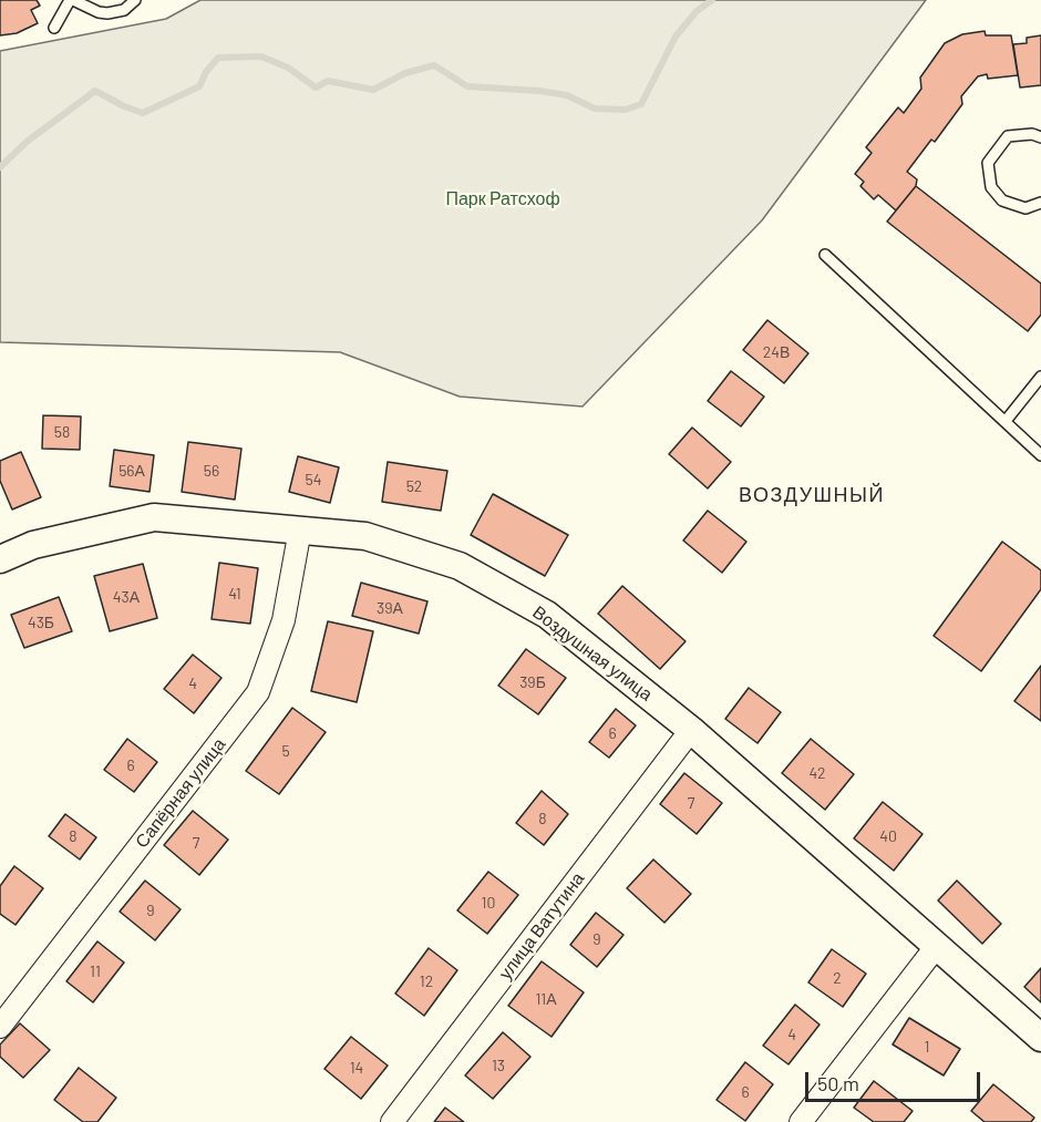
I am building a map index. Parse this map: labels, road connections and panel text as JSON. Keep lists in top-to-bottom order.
{
  "streets": {
    "street": ["Воздушная улица", "Сапёрная улица", "улица Ватутина"]
  },
  "crossings": [
    ["Воздушная улица", "Сапёрная улица"],
    ["Воздушная улица", "улица Ватутина"]
  ],
  "districts": ["ВОЗДУШНЫЙ"],
  "parks": ["Парк Ратсхоф"],
  "house_numbers": [
    "24В",
    "58",
    "56А",
    "56",
    "54",
    "52",
    "41",
    "43А",
    "39А",
    "43Б",
    "39Б",
    "4",
    "6",
    "5",
    "6",
    "42",
    "7",
    "8",
    "8",
    "40",
    "7",
    "10",
    "9",
    "9",
    "11",
    "2",
    "12",
    "11А",
    "4",
    "1",
    "13",
    "14",
    "6"
  ],
  "scale_bar": "50 m"
}
